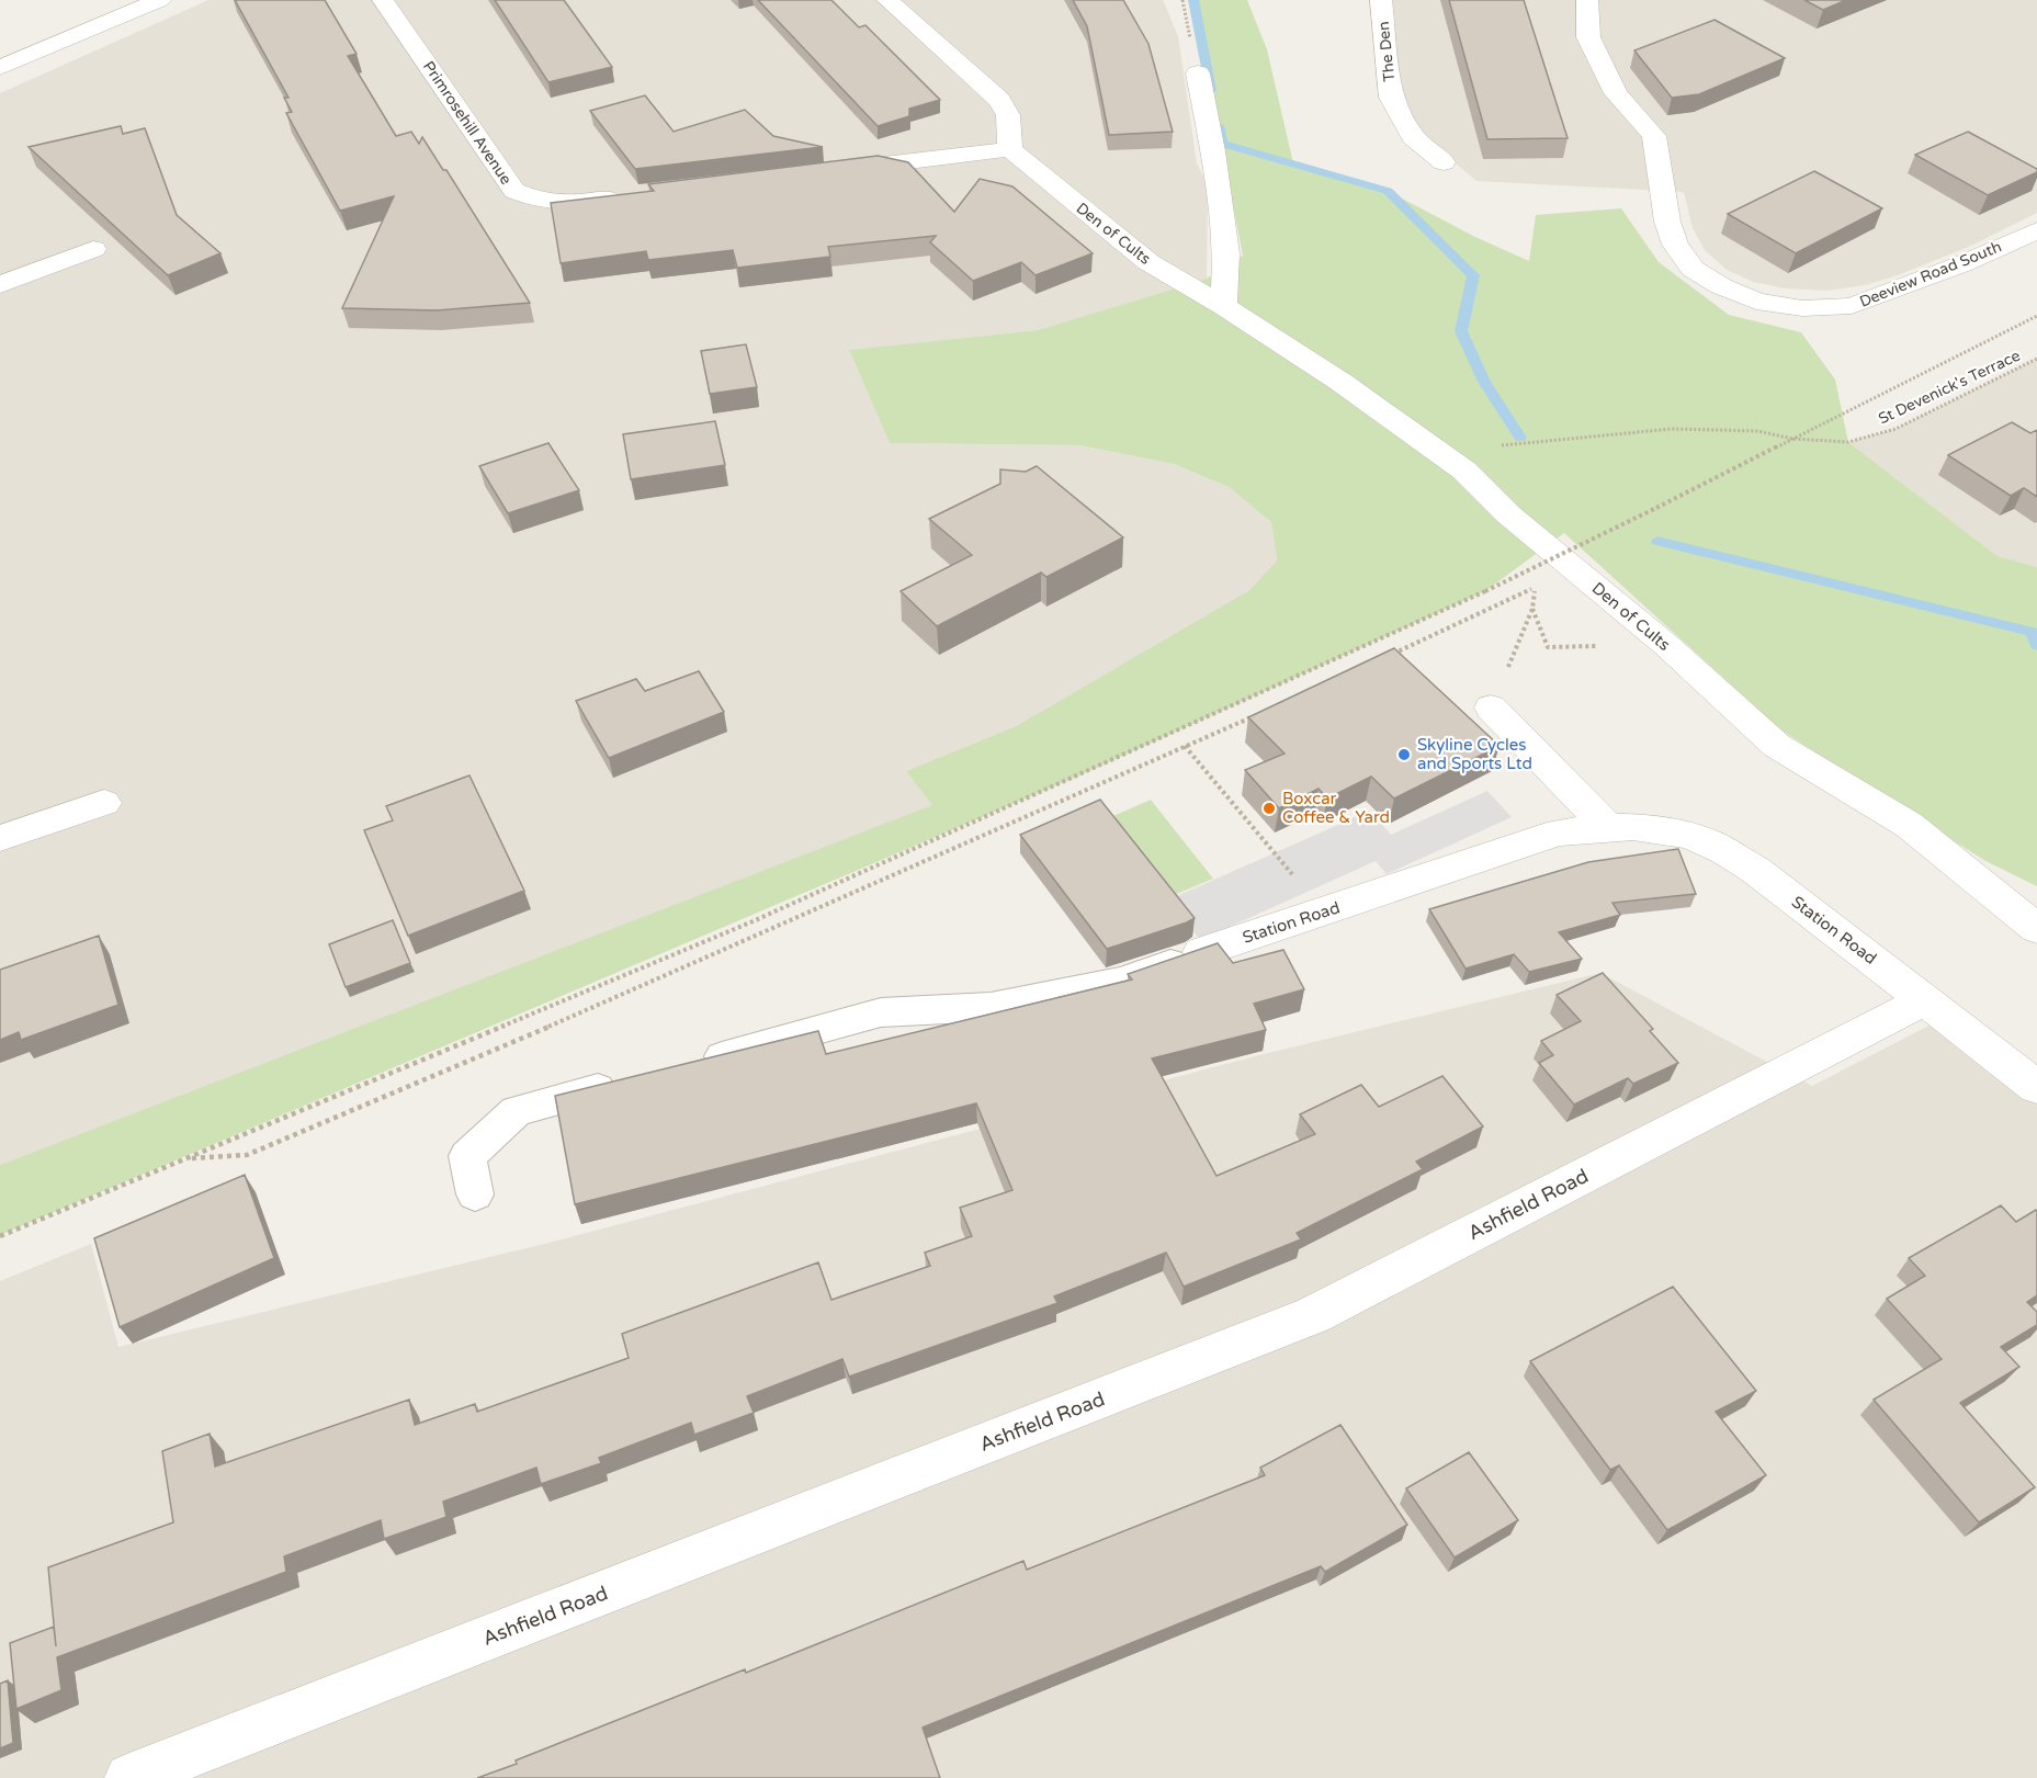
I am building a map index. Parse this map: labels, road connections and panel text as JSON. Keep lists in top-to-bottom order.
{
  "streets": {
    "street": [
      "The Den",
      "Primrosehill Avenue",
      "Den of Cults",
      "Deeview Road South",
      "Station Road",
      "Ashfield Road"
    ],
    "path": ["St Devenick's Terrace"]
  },
  "crossings": [
    ["Den of Cults", "St Devenick's Terrace"],
    ["Station Road", "Ashfield Road"]
  ],
  "places": ["Skyline Cycles and Sports Ltd", "Boxcar Coffee & Yard"]
}
